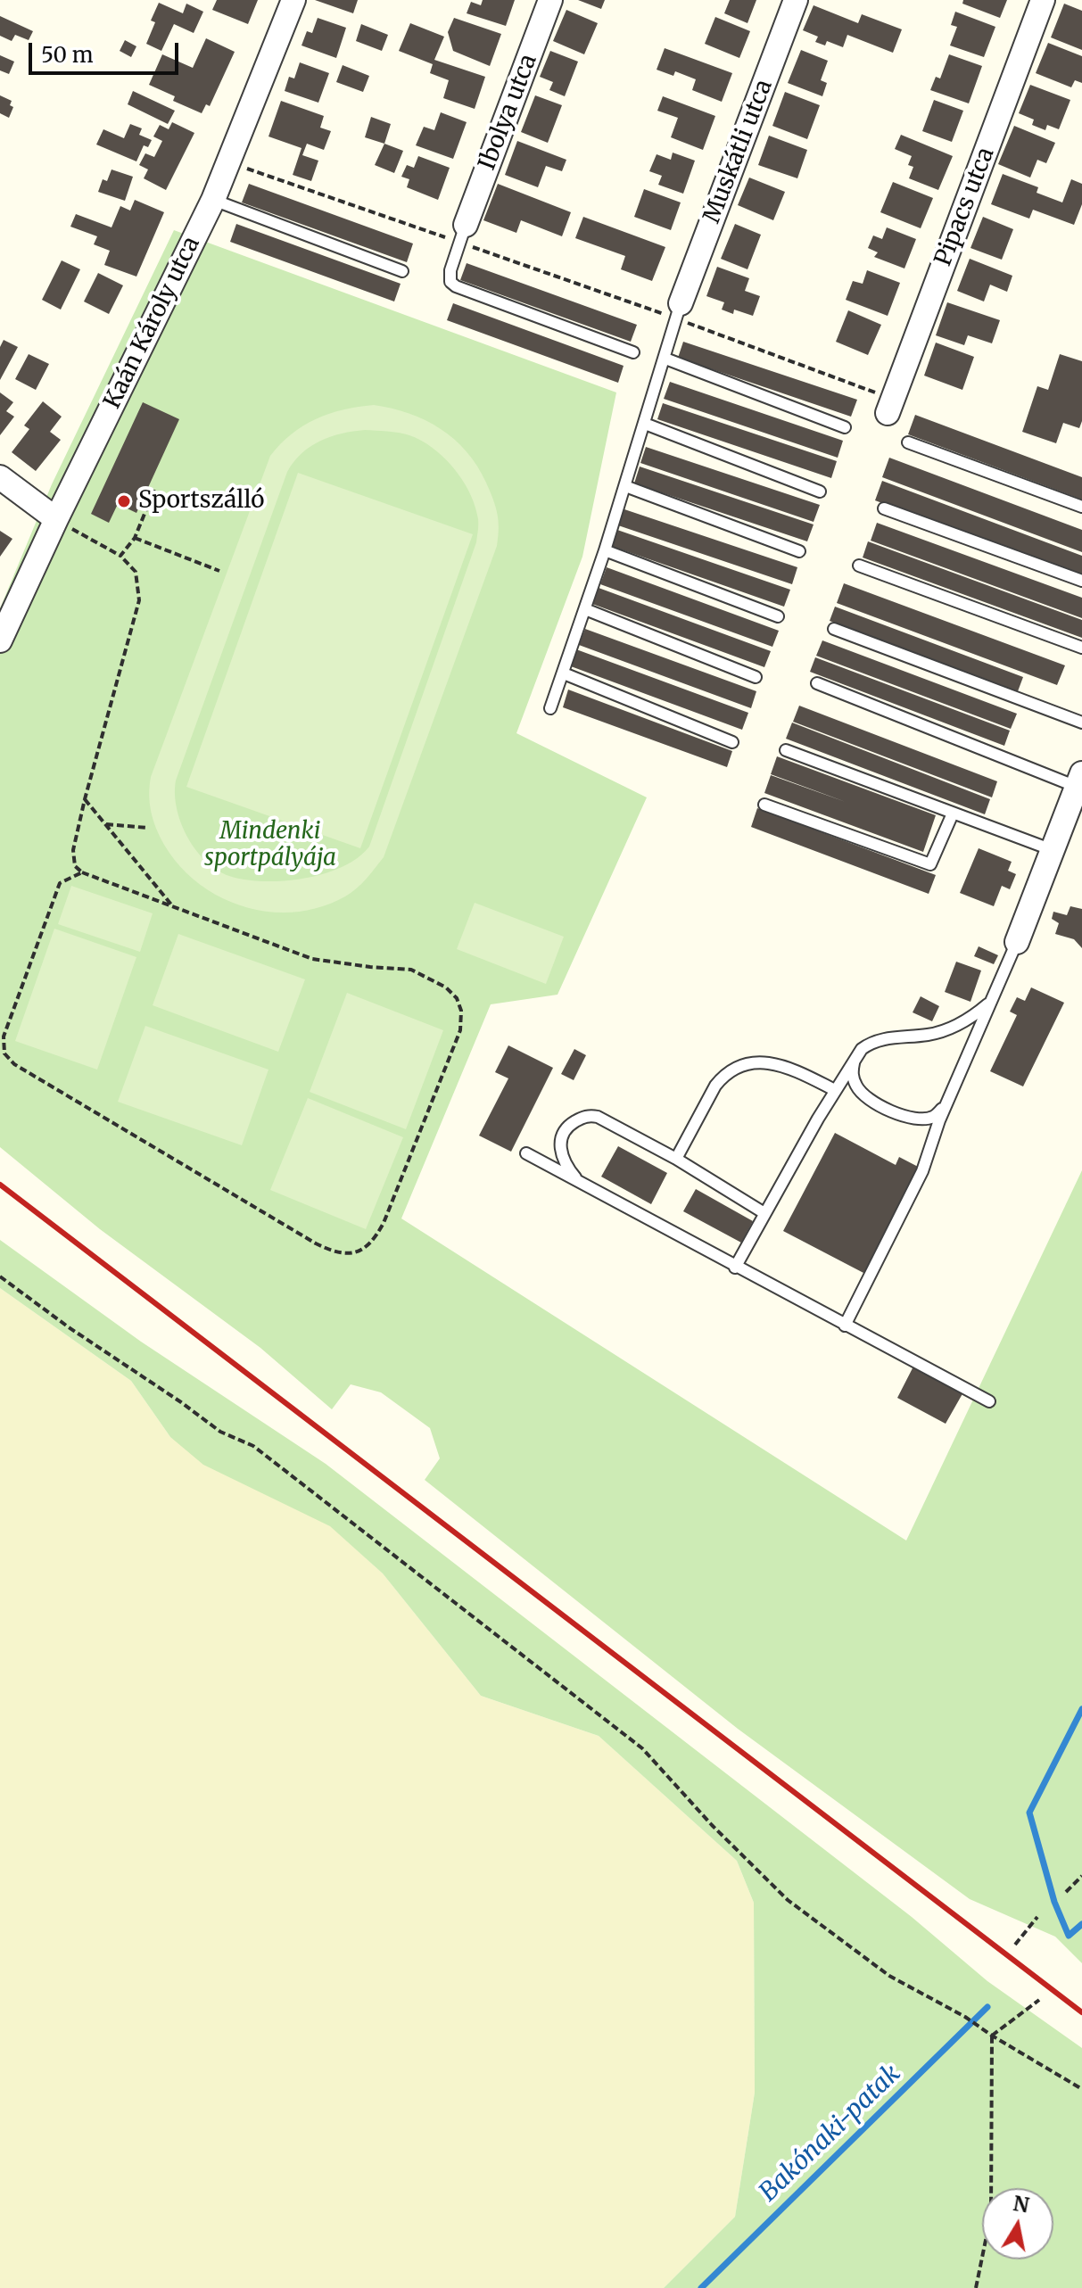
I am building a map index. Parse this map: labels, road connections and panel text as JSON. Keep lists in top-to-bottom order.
{
  "streets": {
    "street": [
      "Ibolya utca",
      "Muskátli utca",
      "Pipacs utca",
      "Kaán Károly utca"
    ]
  },
  "water": ["Bakónaki-patak"],
  "parks": ["Mindenki sportpályája"],
  "places": ["Sportszálló"],
  "scale_bar": "50 m",
  "north": "top"
}
